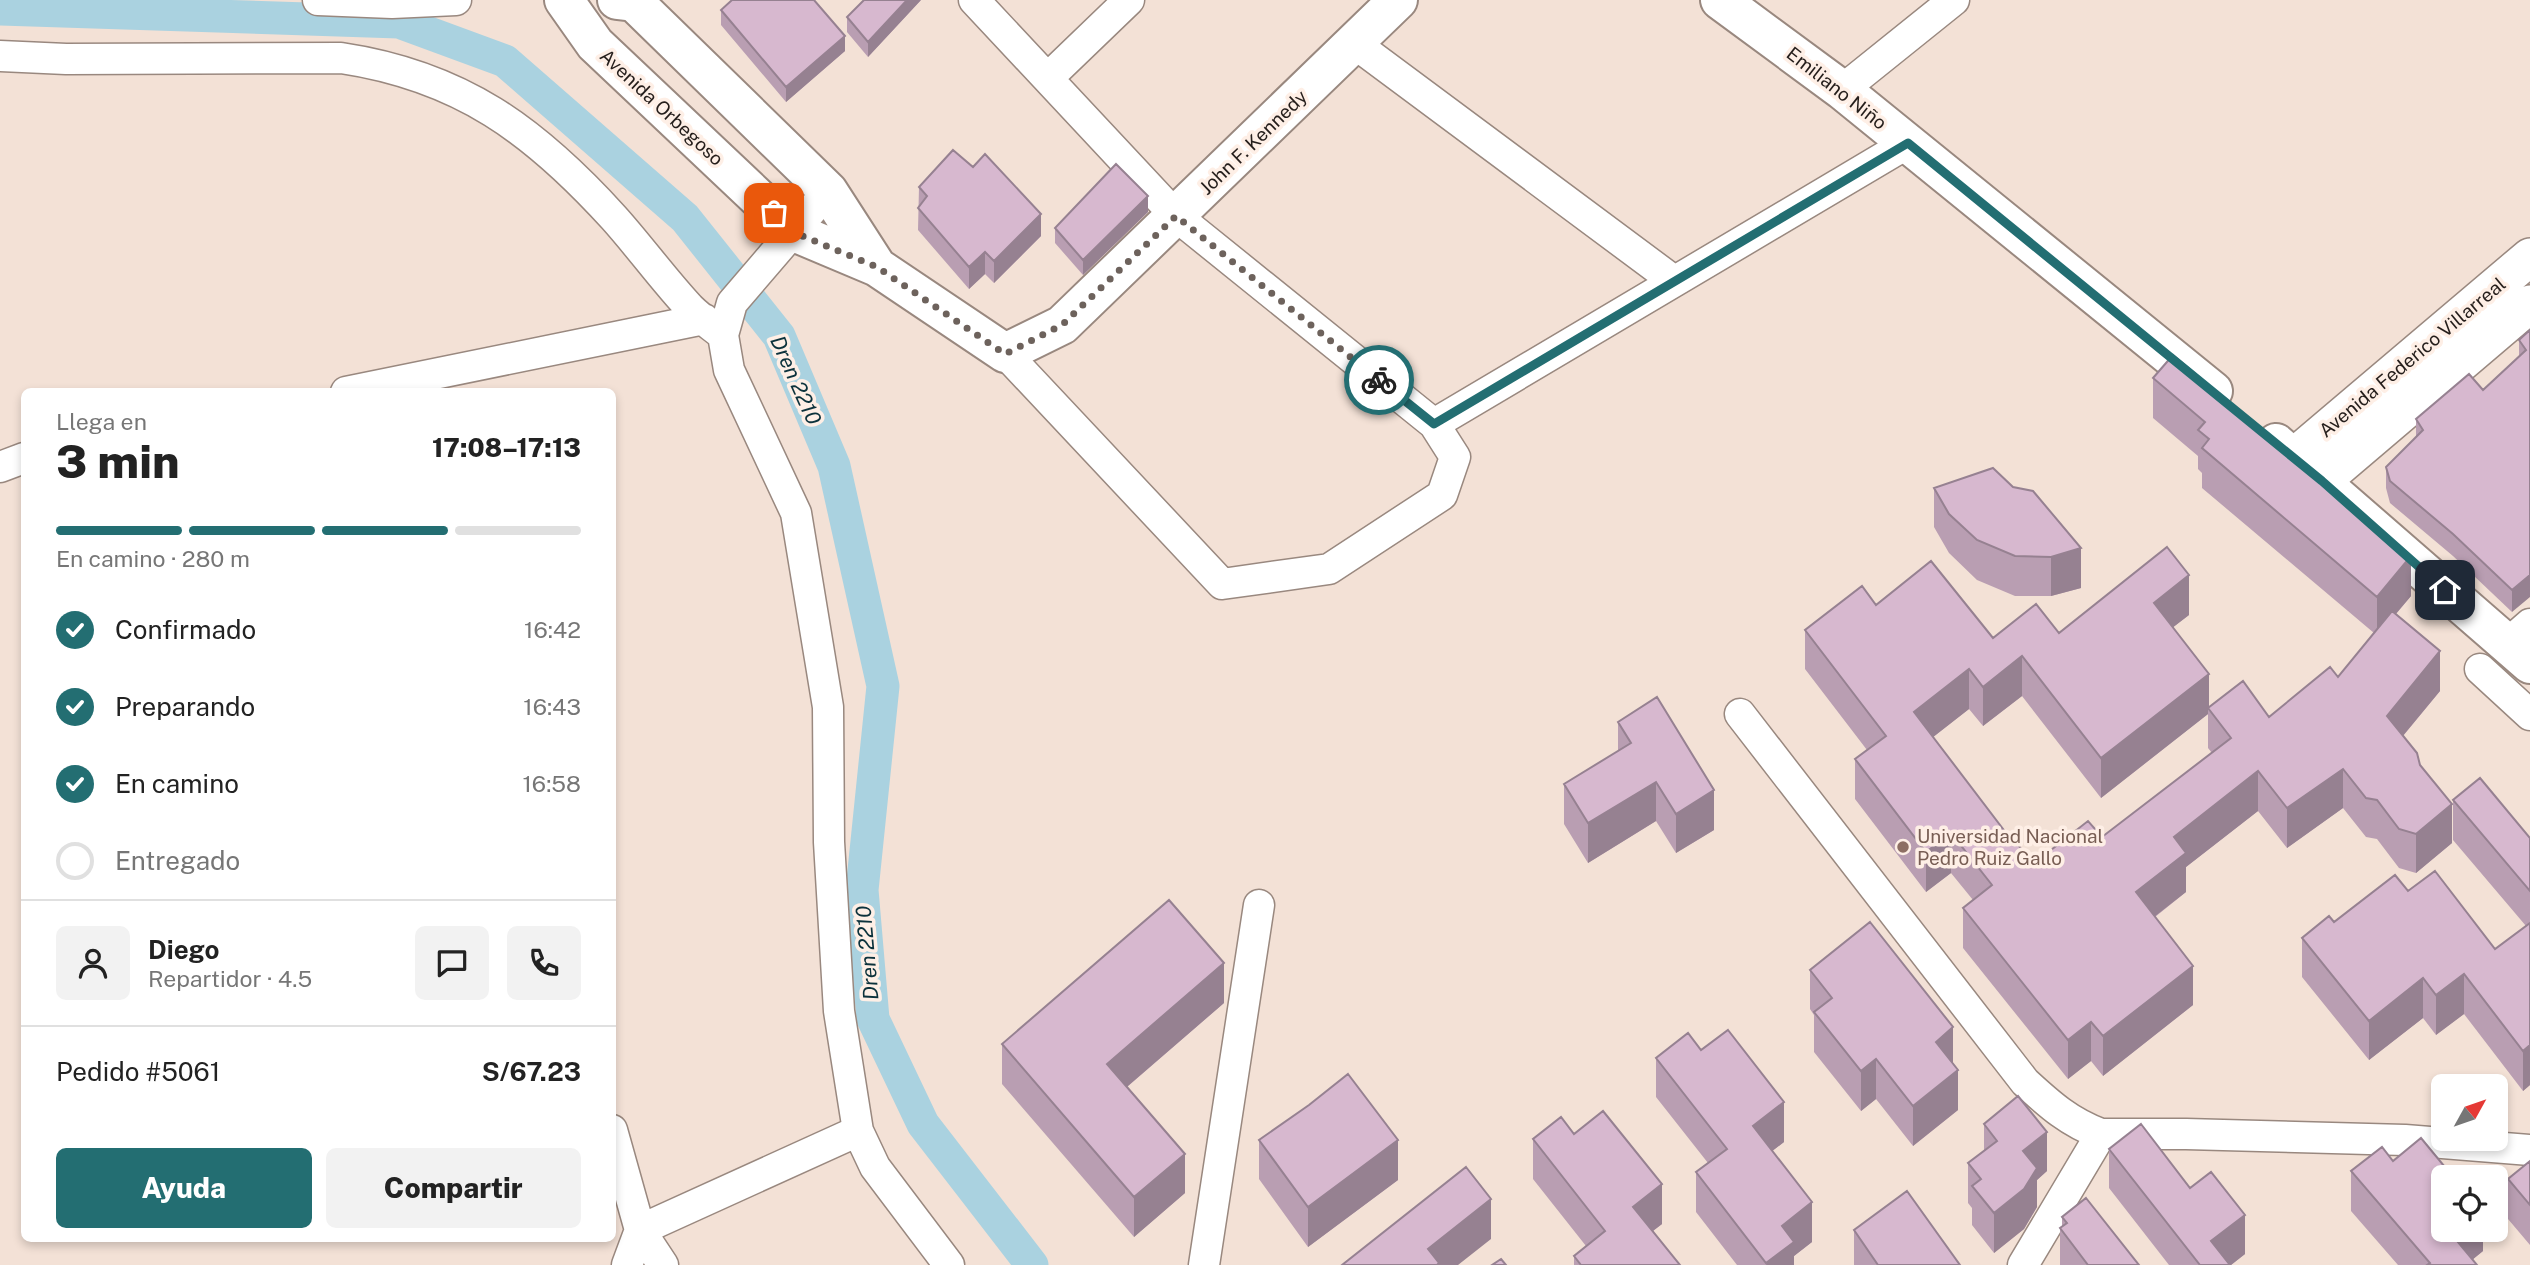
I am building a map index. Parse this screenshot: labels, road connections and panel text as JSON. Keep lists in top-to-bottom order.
{
  "streets": {
    "main road": ["Emiliano Niño", "Avenida Orbegoso", "John F. Kennedy"],
    "street": ["Avenida Federico Villarreal"]
  },
  "crossings": [
    ["Emiliano Niño", "Avenida Federico Villarreal"],
    ["Avenida Orbegoso", "John F. Kennedy"]
  ],
  "water": ["Dren 2210"],
  "places": ["Universidad Nacional Pedro Ruiz Gallo"],
  "north": "top right",
  "page": {
    "heading": ["3 min", "Llega en", "17:08–17:13"],
    "panel": [
      "Diego",
      "Repartidor · 4.5",
      "Pedido #5061",
      "S/67.23"
    ],
    "bar": "En camino · 280 m",
    "list": [
      ["Confirmado", "16:42"],
      ["Preparando", "16:43"],
      ["En camino", "16:58"],
      "Entregado"
    ],
    "buttons": ["Ayuda", "Compartir"]
  }
}
